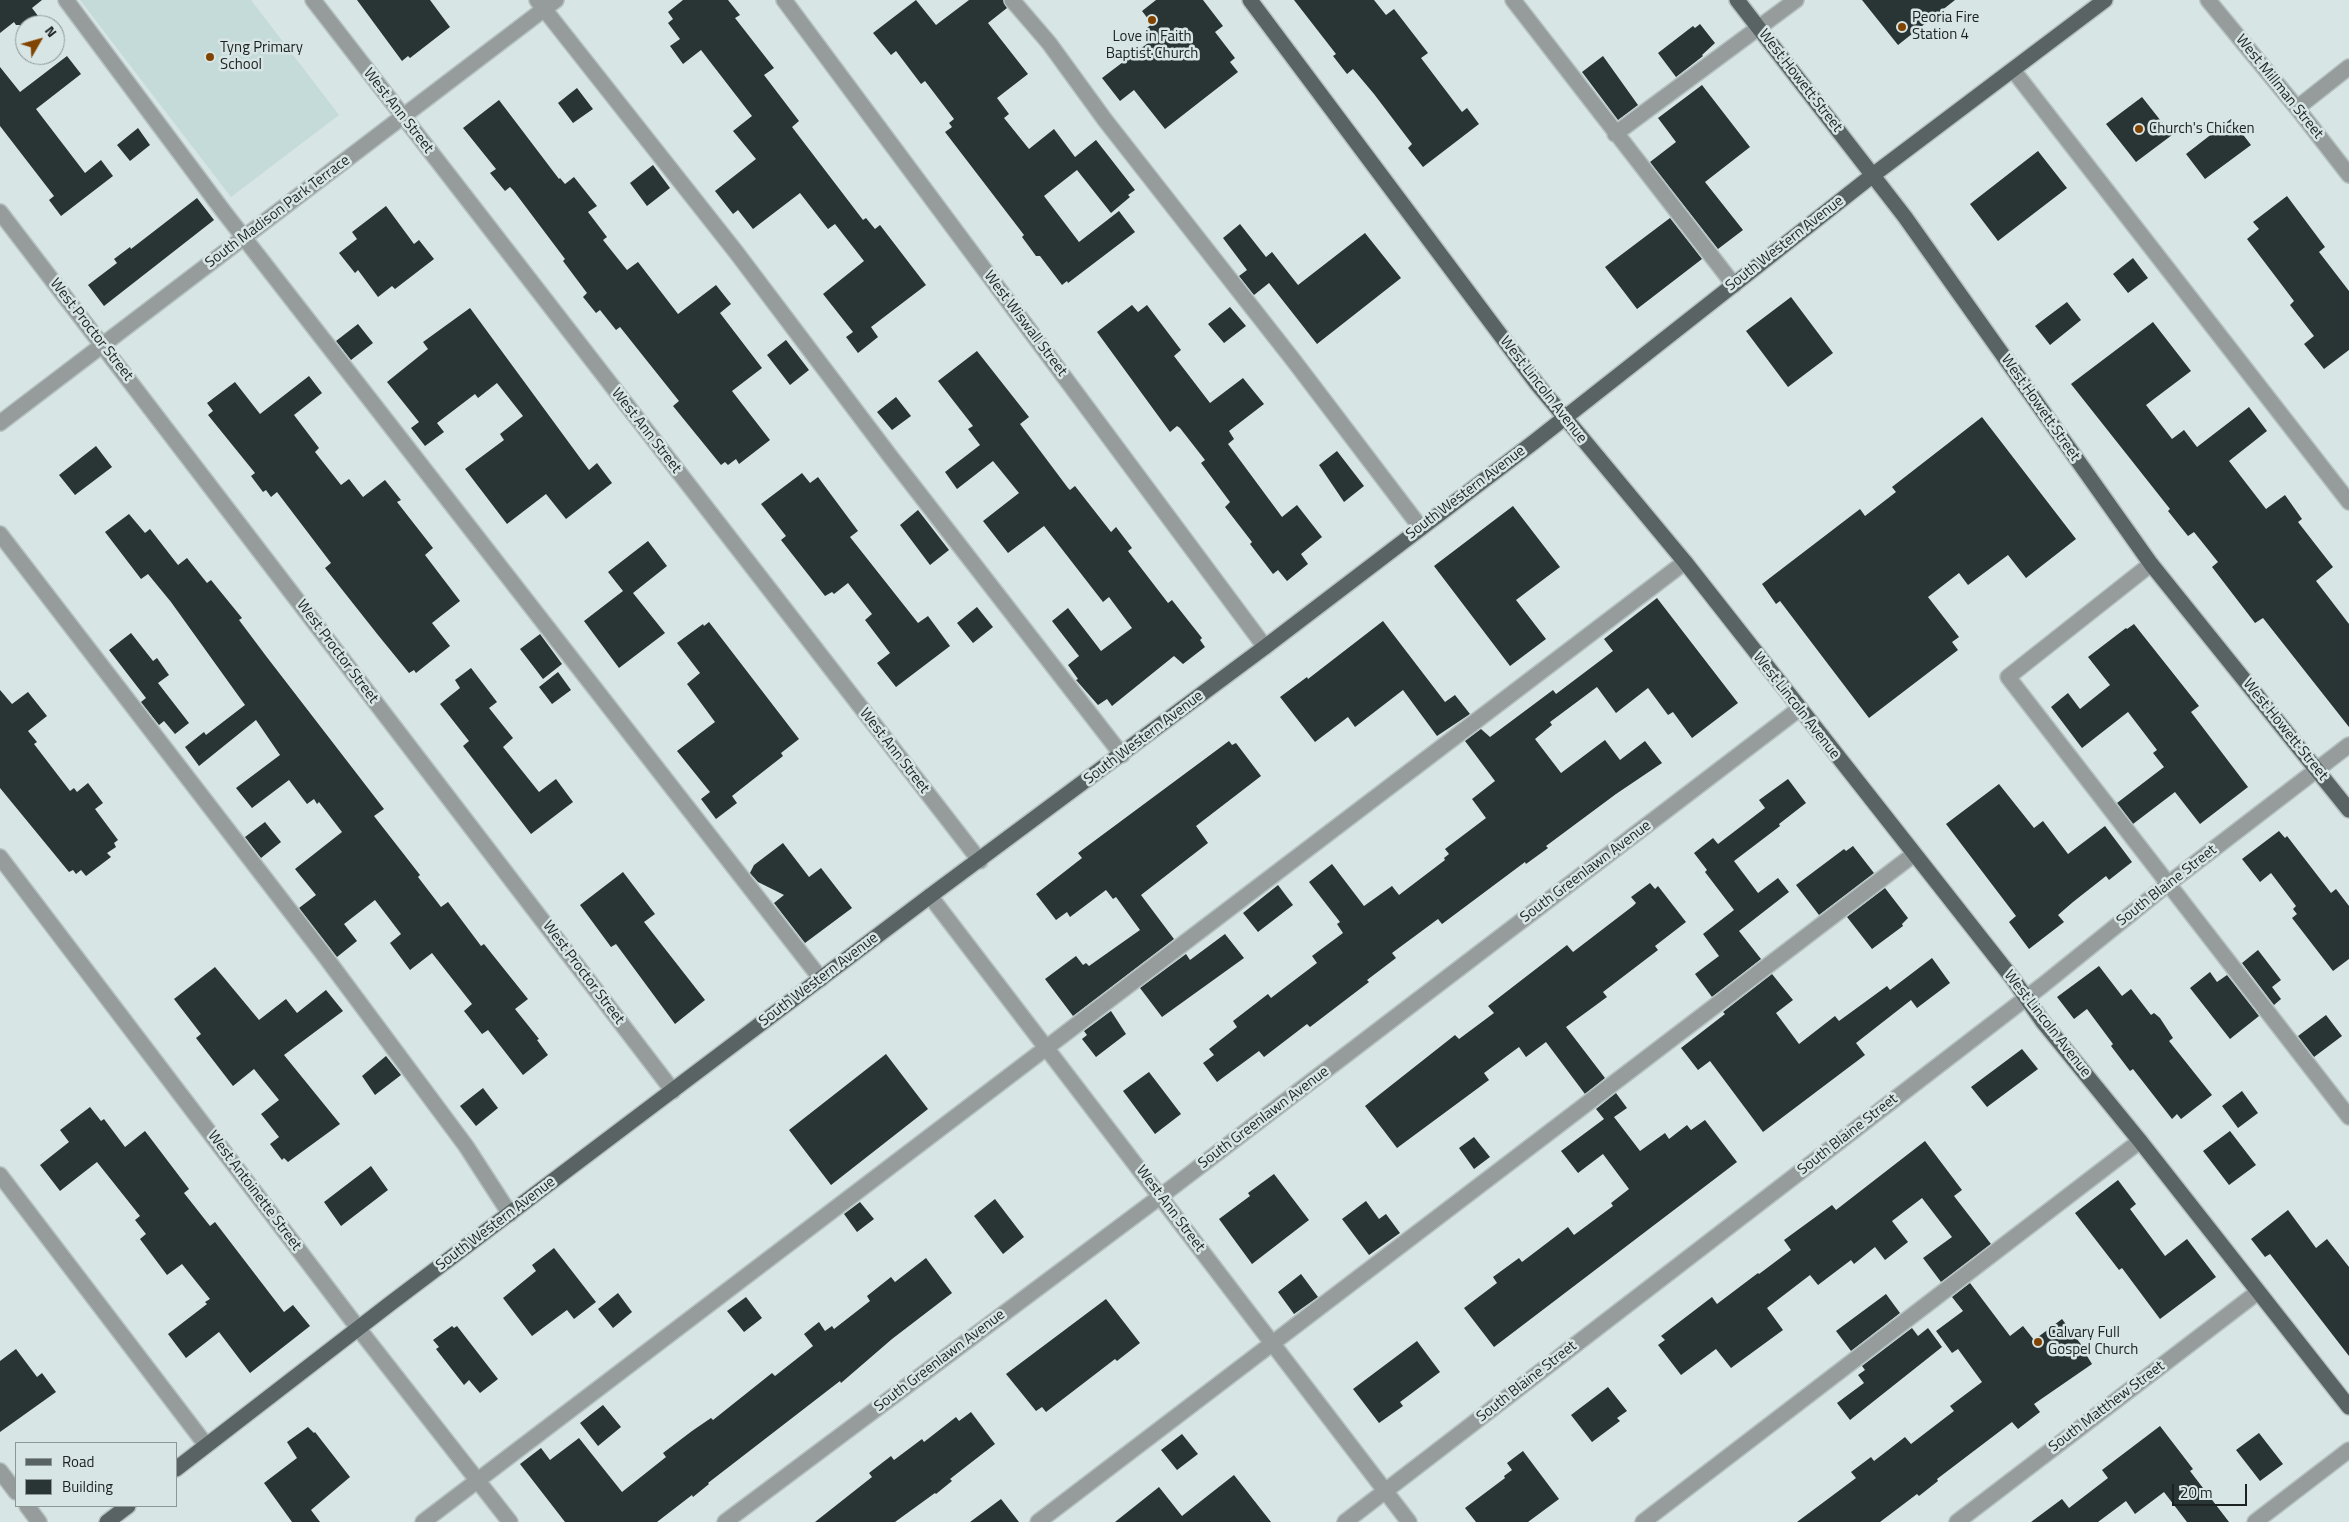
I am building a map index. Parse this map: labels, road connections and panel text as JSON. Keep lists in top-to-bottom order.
{
  "streets": {
    "main road": ["West Howett Street", "South Western Avenue", "West Lincoln Avenue"],
    "street": [
      "West Millman Street",
      "West Ann Street",
      "South Madison Park Terrace",
      "West Wiswall Street",
      "West Proctor Street",
      "South Greenlawn Avenue",
      "South Blaine Street",
      "West Antoinette Street",
      "South Matthew Street"
    ]
  },
  "crossings": [
    ["West Howett Street", "South Western Avenue"],
    ["West Howett Street", "South Blaine Street"],
    ["West Ann Street", "South Madison Park Terrace"],
    ["West Ann Street", "South Western Avenue"],
    ["West Ann Street", "South Greenlawn Avenue"],
    ["West Ann Street", "South Blaine Street"],
    ["South Madison Park Terrace", "West Proctor Street"],
    ["South Western Avenue", "West Wiswall Street"],
    ["South Western Avenue", "West Proctor Street"],
    ["South Western Avenue", "West Lincoln Avenue"],
    ["South Western Avenue", "West Antoinette Street"],
    ["West Lincoln Avenue", "South Greenlawn Avenue"],
    ["West Lincoln Avenue", "South Blaine Street"],
    ["West Lincoln Avenue", "South Matthew Street"]
  ],
  "places": [
    "Love in Faith Baptist Church",
    "Peoria Fire Station 4",
    "Tyng Primary School",
    "Church's Chicken",
    "Calvary Full Gospel Church"
  ],
  "legend": ["Road", "Building"],
  "scale_bar": "20 m",
  "north": "top right"
}
